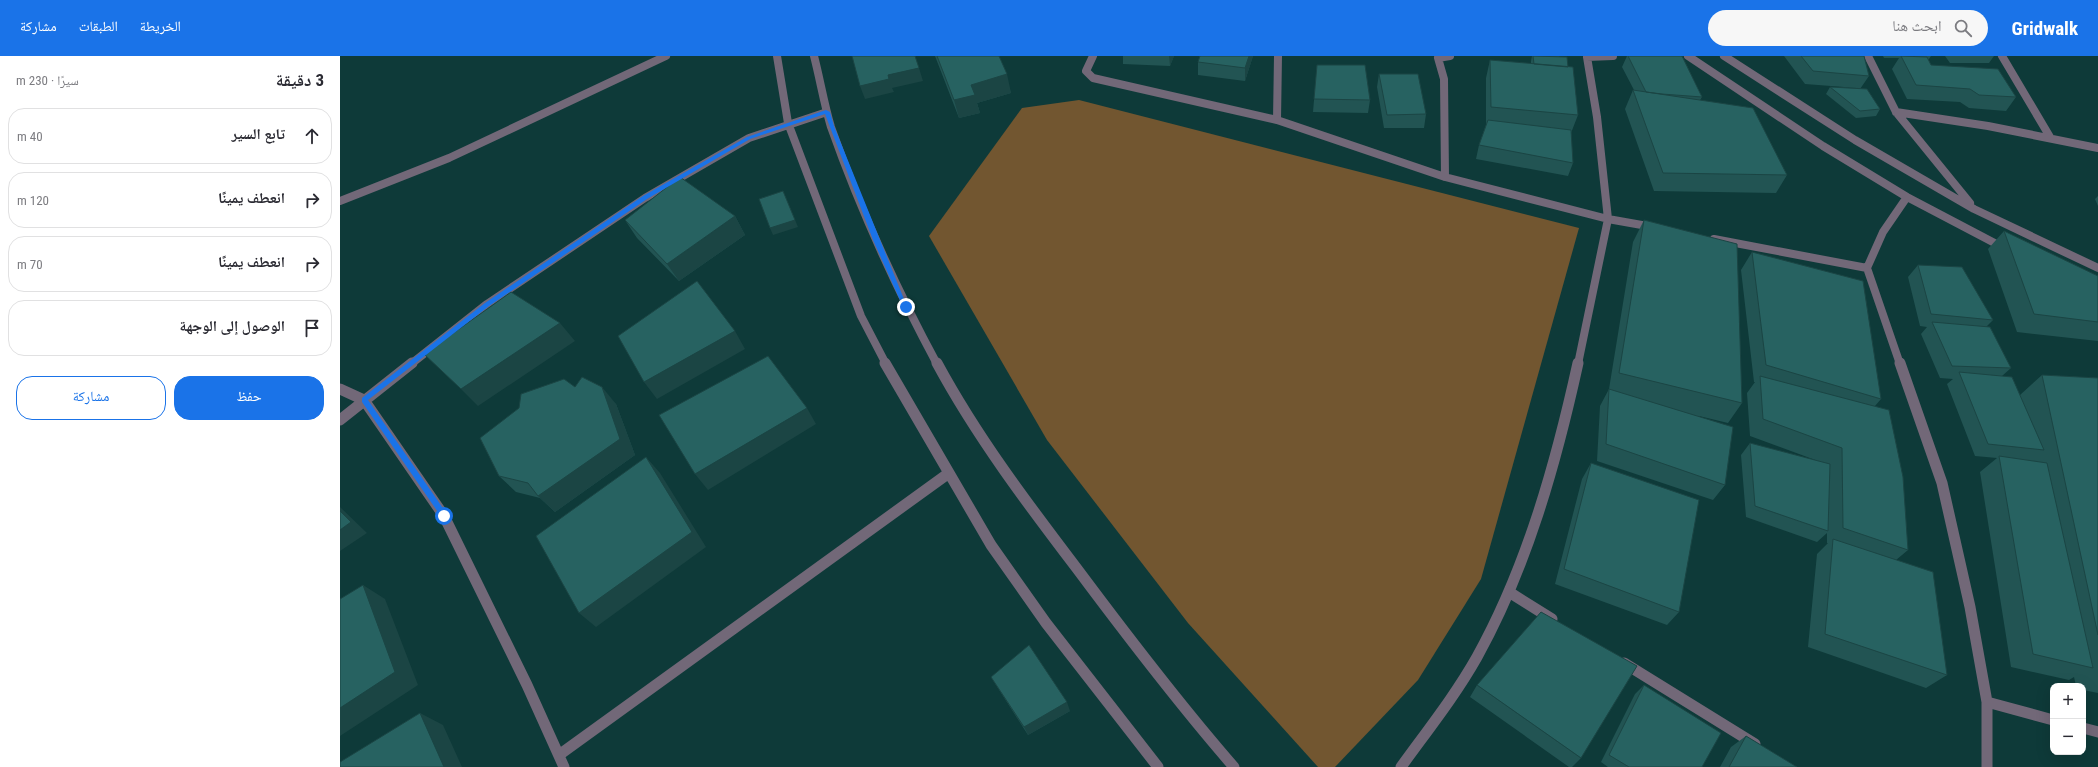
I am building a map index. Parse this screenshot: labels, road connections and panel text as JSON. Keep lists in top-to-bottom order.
{
  "page": {
    "header": "Gridwalk",
    "search": "ابحث هنا",
    "nav": ["الخريطة", "الطبقات", "مشاركة"],
    "heading": ["3 دقيقة", "سيرًا · 230 m"],
    "list": [
      ["تابع السير", "40 m"],
      ["انعطف يمينًا", "120 m"],
      ["انعطف يمينًا", "70 m"],
      "الوصول إلى الوجهة"
    ],
    "buttons": ["حفظ", "مشاركة"],
    "map_buttons": ["+", "−"]
  }
}
